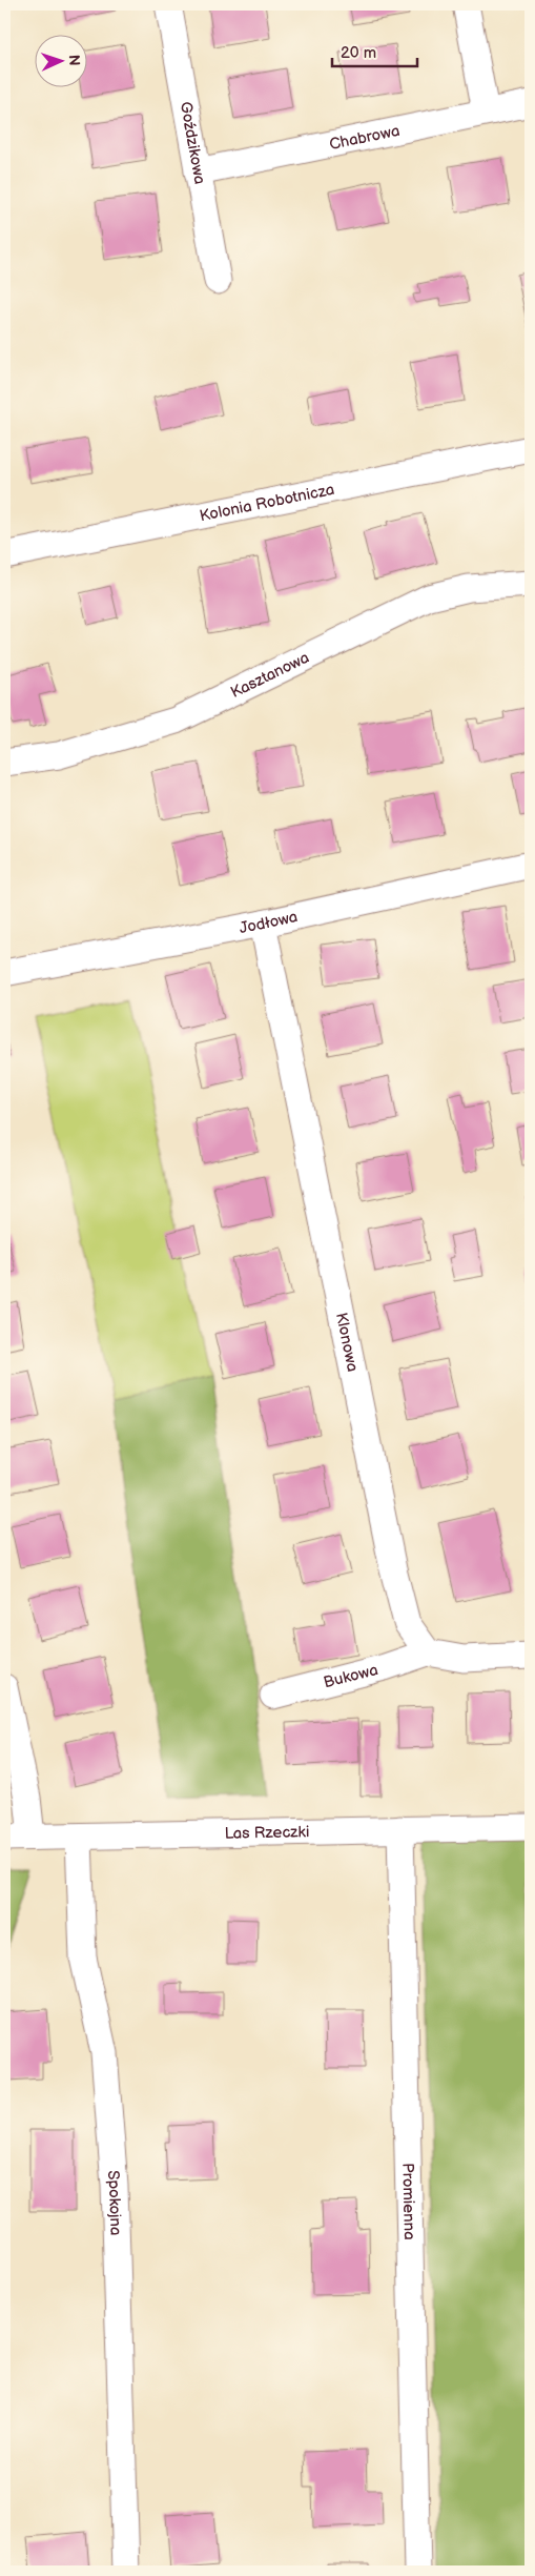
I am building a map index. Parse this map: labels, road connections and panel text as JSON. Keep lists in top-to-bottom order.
{
  "streets": {
    "street": [
      "Chabrowa",
      "Goździkowa",
      "Kolonia Robotnicza",
      "Kasztanowa",
      "Jodłowa",
      "Klonowa",
      "Bukowa",
      "Las Rzeczki",
      "Promienna",
      "Spokojna"
    ]
  },
  "crossings": [
    ["Chabrowa", "Goździkowa"],
    ["Jodłowa", "Klonowa"],
    ["Klonowa", "Bukowa"],
    ["Las Rzeczki", "Promienna"],
    ["Las Rzeczki", "Spokojna"]
  ],
  "scale_bar": "20 m",
  "north": "right"
}
